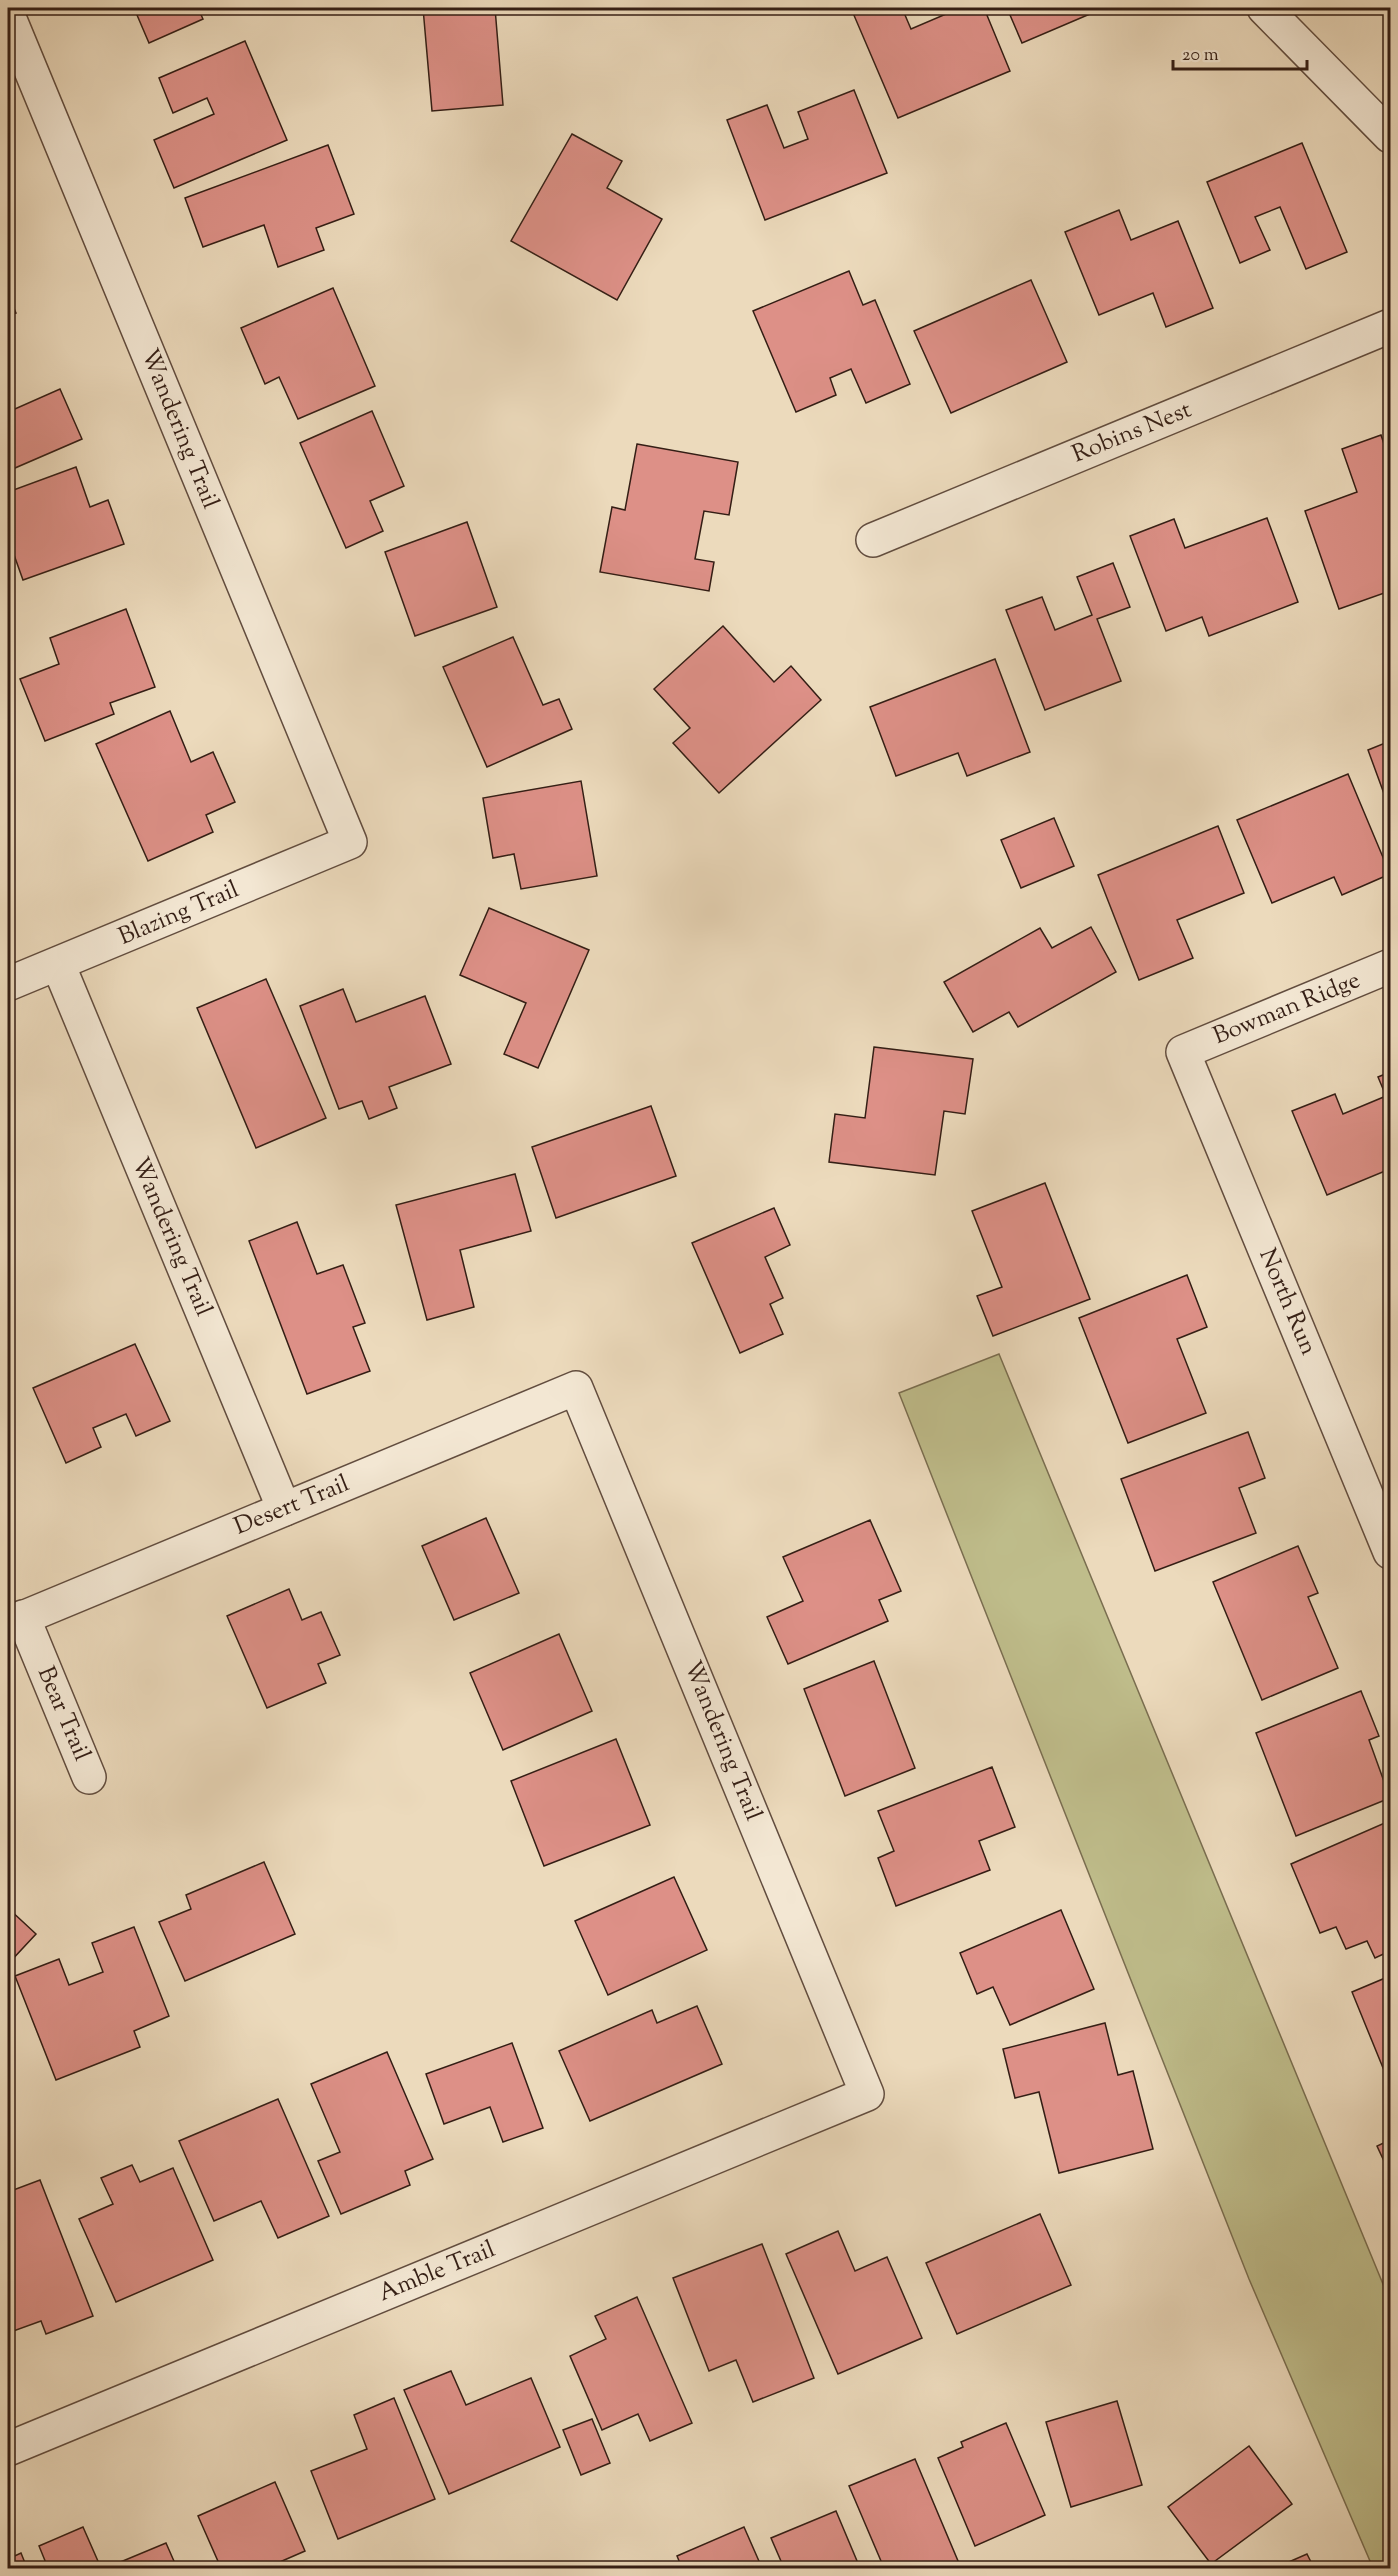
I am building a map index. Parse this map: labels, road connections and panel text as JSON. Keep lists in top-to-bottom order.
{
  "streets": {
    "street": [
      "Wandering Trail",
      "Robins Nest",
      "Blazing Trail",
      "Bowman Ridge",
      "North Run",
      "Desert Trail",
      "Bear Trail",
      "Amble Trail"
    ]
  },
  "crossings": [
    ["Wandering Trail", "Blazing Trail"],
    ["Wandering Trail", "Desert Trail"],
    ["Wandering Trail", "Amble Trail"],
    ["Bowman Ridge", "North Run"],
    ["Desert Trail", "Bear Trail"]
  ],
  "scale_bar": "20 m"
}
